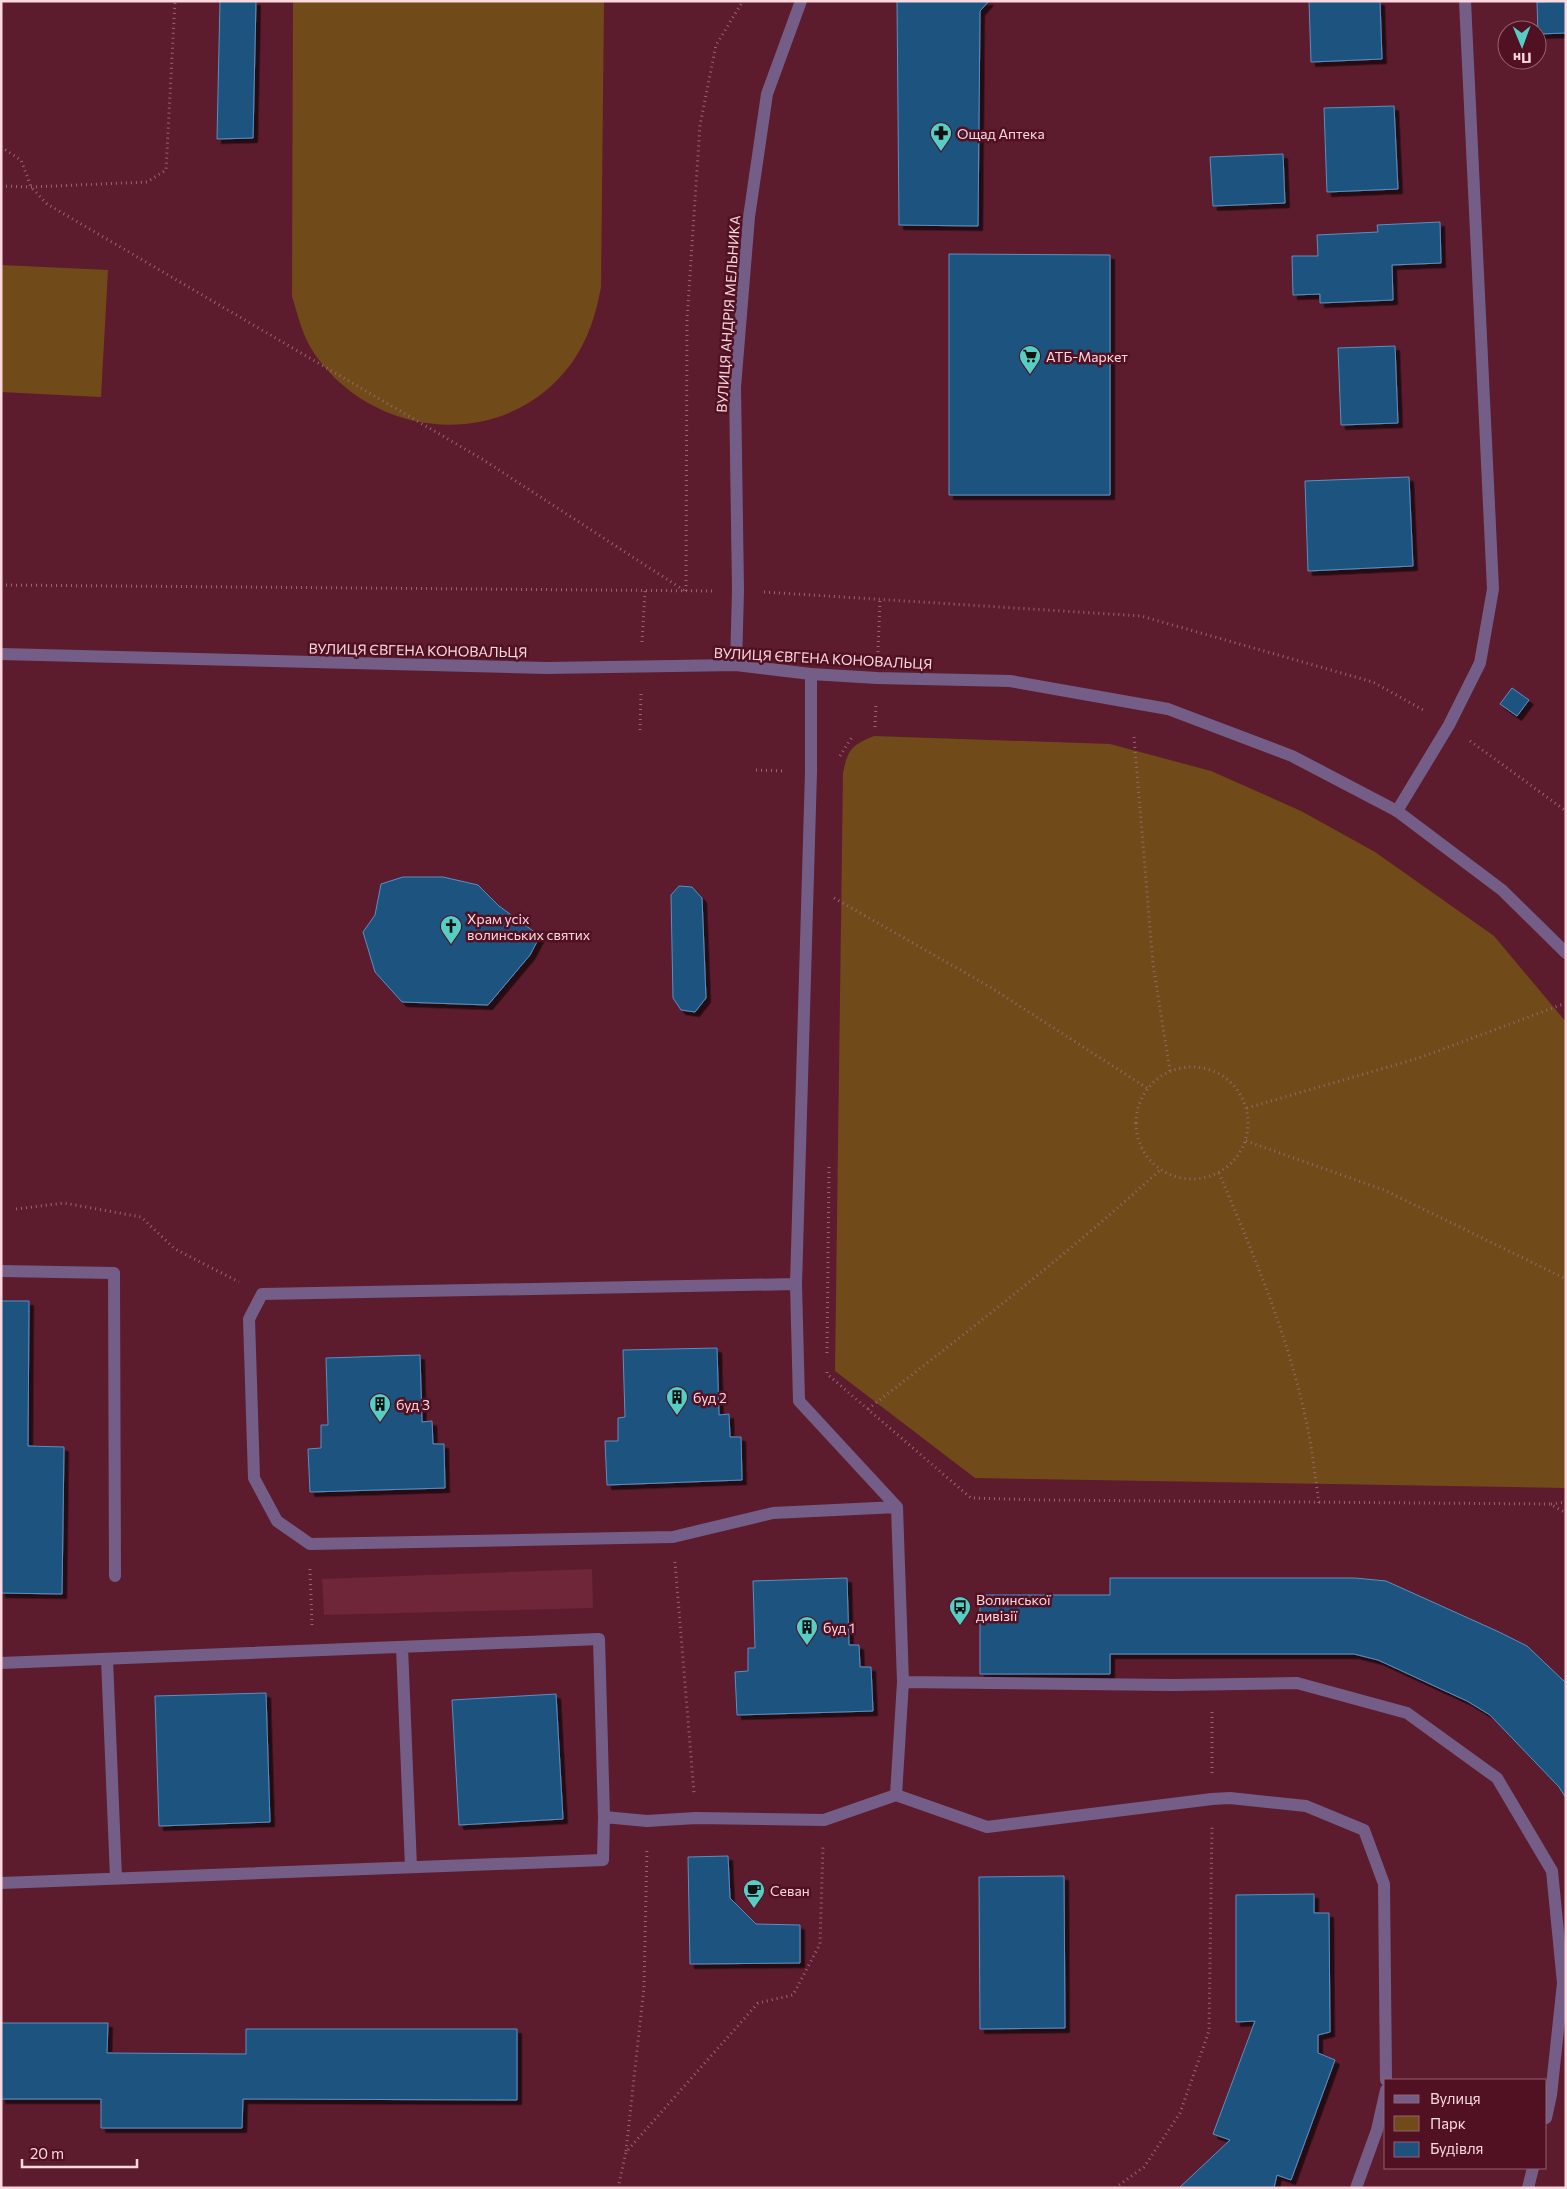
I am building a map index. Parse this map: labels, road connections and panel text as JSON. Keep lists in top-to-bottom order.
{
  "streets": {
    "street": ["ВУЛИЦЯ АНДРІЯ МЕЛЬНИКА", "ВУЛИЦЯ ЄВГЕНА КОНОВАЛЬЦЯ"]
  },
  "crossings": [
    ["ВУЛИЦЯ АНДРІЯ МЕЛЬНИКА", "ВУЛИЦЯ ЄВГЕНА КОНОВАЛЬЦЯ"]
  ],
  "places": {
    "pharmacy": ["Ощад Аптека"],
    "supermarket": ["АТБ-Маркет"],
    "church": ["Храм усіх волинських святих"],
    "building": ["буд 2", "буд 3", "буд 1"],
    "bus stop": ["Волинської дивізії"],
    "cafe": ["Севан"]
  },
  "legend": ["Вулиця", "Парк", "Будівля"],
  "scale_bar": "20 m",
  "north": "bottom"
}
